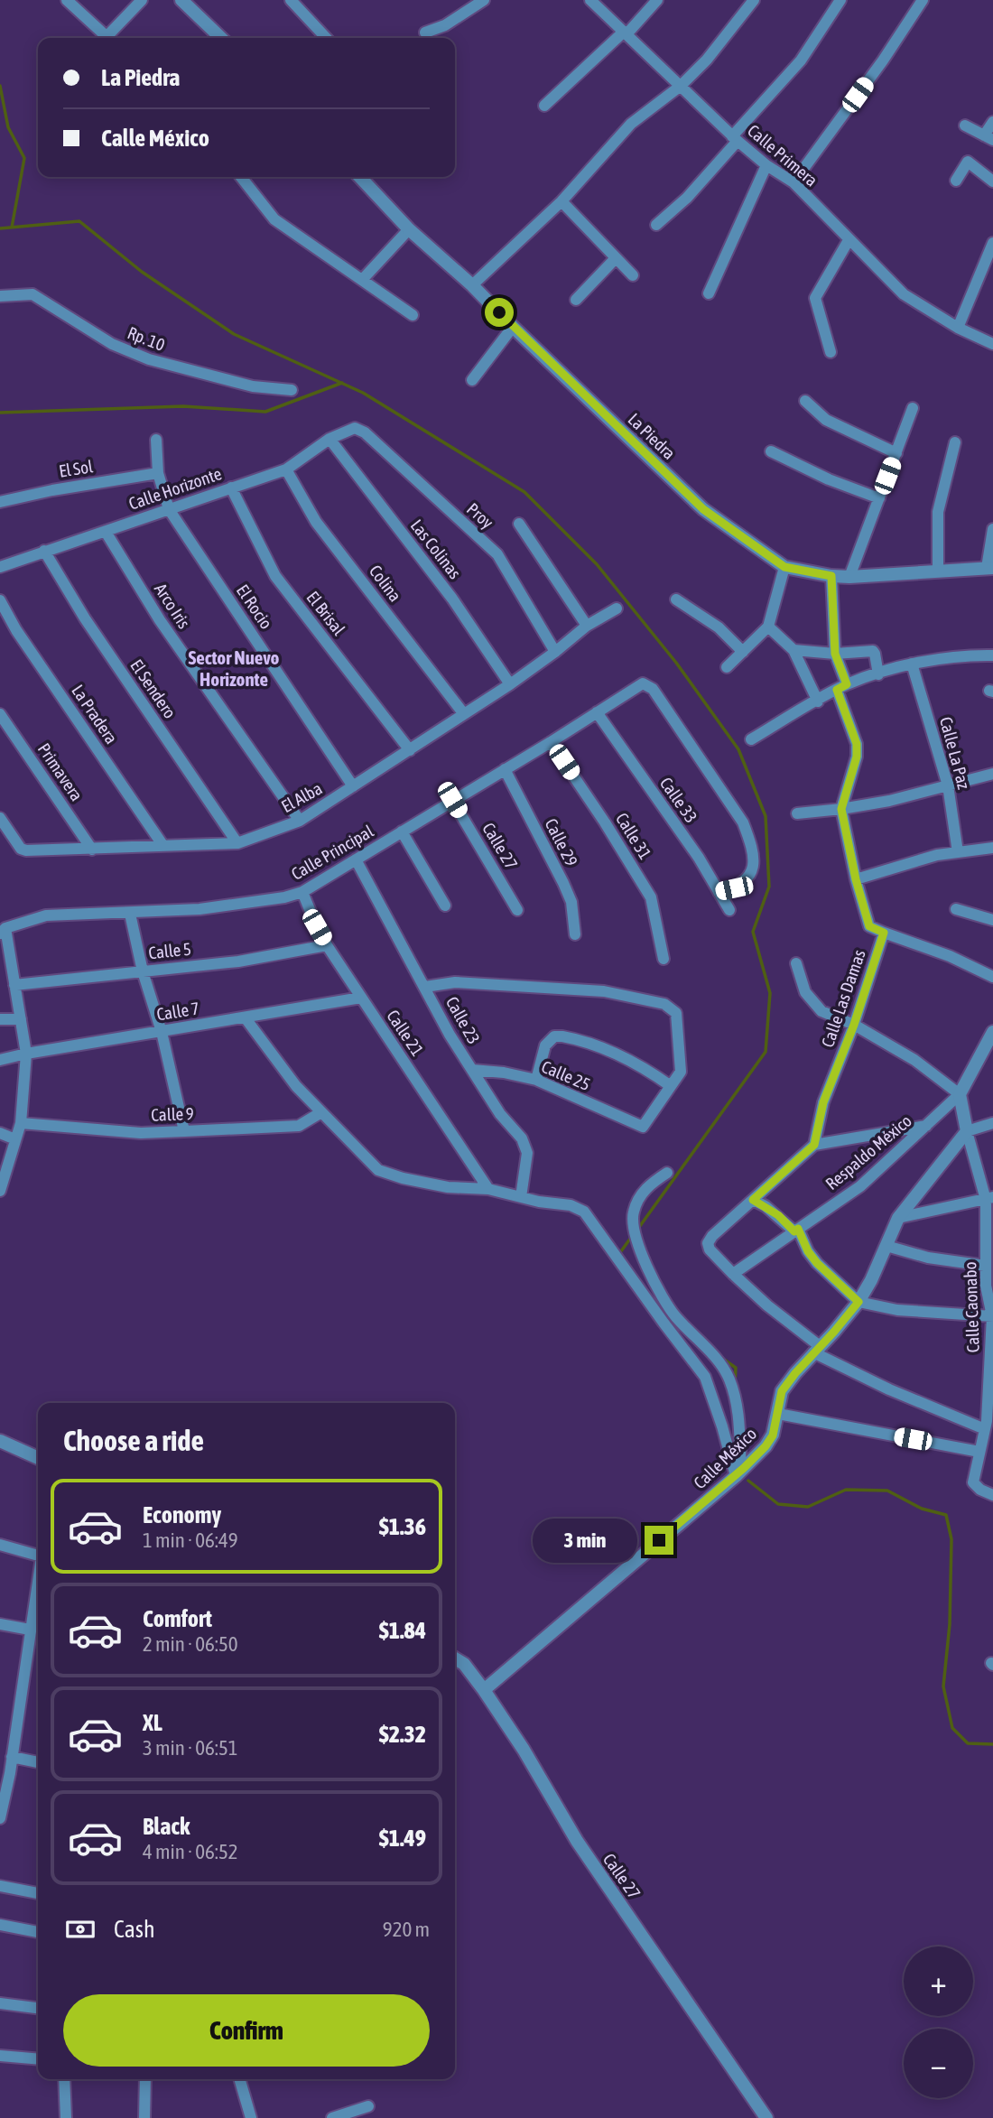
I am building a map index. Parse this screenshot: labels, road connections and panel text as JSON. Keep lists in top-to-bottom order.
{
  "streets": {
    "street": [
      "Calle Primera",
      "Rp. 10",
      "La Piedra",
      "El Sol",
      "Calle Horizonte",
      "Proy",
      "Las Colinas",
      "Colina",
      "Arco Iris",
      "El Rocio",
      "El Brisal",
      "El Sendero",
      "La Pradera",
      "Calle La Paz",
      "Primavera",
      "El Alba",
      "Calle 33",
      "Calle 31",
      "Calle 29",
      "Calle 27",
      "Calle Principal",
      "Calle 5",
      "Calle Las Damas",
      "Calle 7",
      "Calle 23",
      "Calle 21",
      "Calle 25",
      "Calle 9",
      "Respaldo México",
      "Calle Caonabo",
      "Calle México"
    ]
  },
  "crossings": [
    ["La Piedra", "Calle Las Damas"],
    ["El Sol", "El Rocio"],
    ["Calle Horizonte", "Proy"],
    ["Calle Horizonte", "Las Colinas"],
    ["Calle Horizonte", "Colina"],
    ["Calle Horizonte", "Arco Iris"],
    ["Calle Horizonte", "El Rocio"],
    ["Calle Horizonte", "El Brisal"],
    ["Calle Horizonte", "El Sendero"],
    ["Proy", "El Alba"],
    ["Las Colinas", "El Alba"],
    ["Colina", "El Alba"],
    ["Arco Iris", "El Alba"],
    ["El Rocio", "El Alba"],
    ["El Brisal", "El Alba"],
    ["El Sendero", "El Alba"],
    ["La Pradera", "El Alba"],
    ["Primavera", "El Alba"],
    ["Calle 33", "Calle Principal"],
    ["Calle 31", "Calle Principal"],
    ["Calle 29", "Calle Principal"],
    ["Calle 27", "Calle Principal"],
    ["Calle 27", "Calle México"],
    ["Calle Principal", "Calle 23"],
    ["Calle Principal", "Calle 21"],
    ["Calle 5", "Calle 21"],
    ["Calle 7", "Calle 21"],
    ["Calle 23", "Calle 25"],
    ["Calle Caonabo", "Calle México"]
  ],
  "districts": ["Sector Nuevo Horizonte"],
  "page": {
    "banner": ["La Piedra", "Calle México"],
    "heading": "Choose a ride",
    "list": [
      {
        "name": "Economy",
        "note": "1 min · 06:49",
        "value": "$1.36"
      },
      {
        "name": "Comfort",
        "note": "2 min · 06:50",
        "value": "$1.84"
      },
      {
        "name": "XL",
        "note": "3 min · 06:51",
        "value": "$2.32"
      },
      {
        "name": "Black",
        "note": "4 min · 06:52",
        "value": "$1.49"
      }
    ],
    "bubble": "3 min",
    "pay": ["Cash", "920 m"],
    "map_buttons": ["+", "−"],
    "buttons": "Confirm"
  }
}
